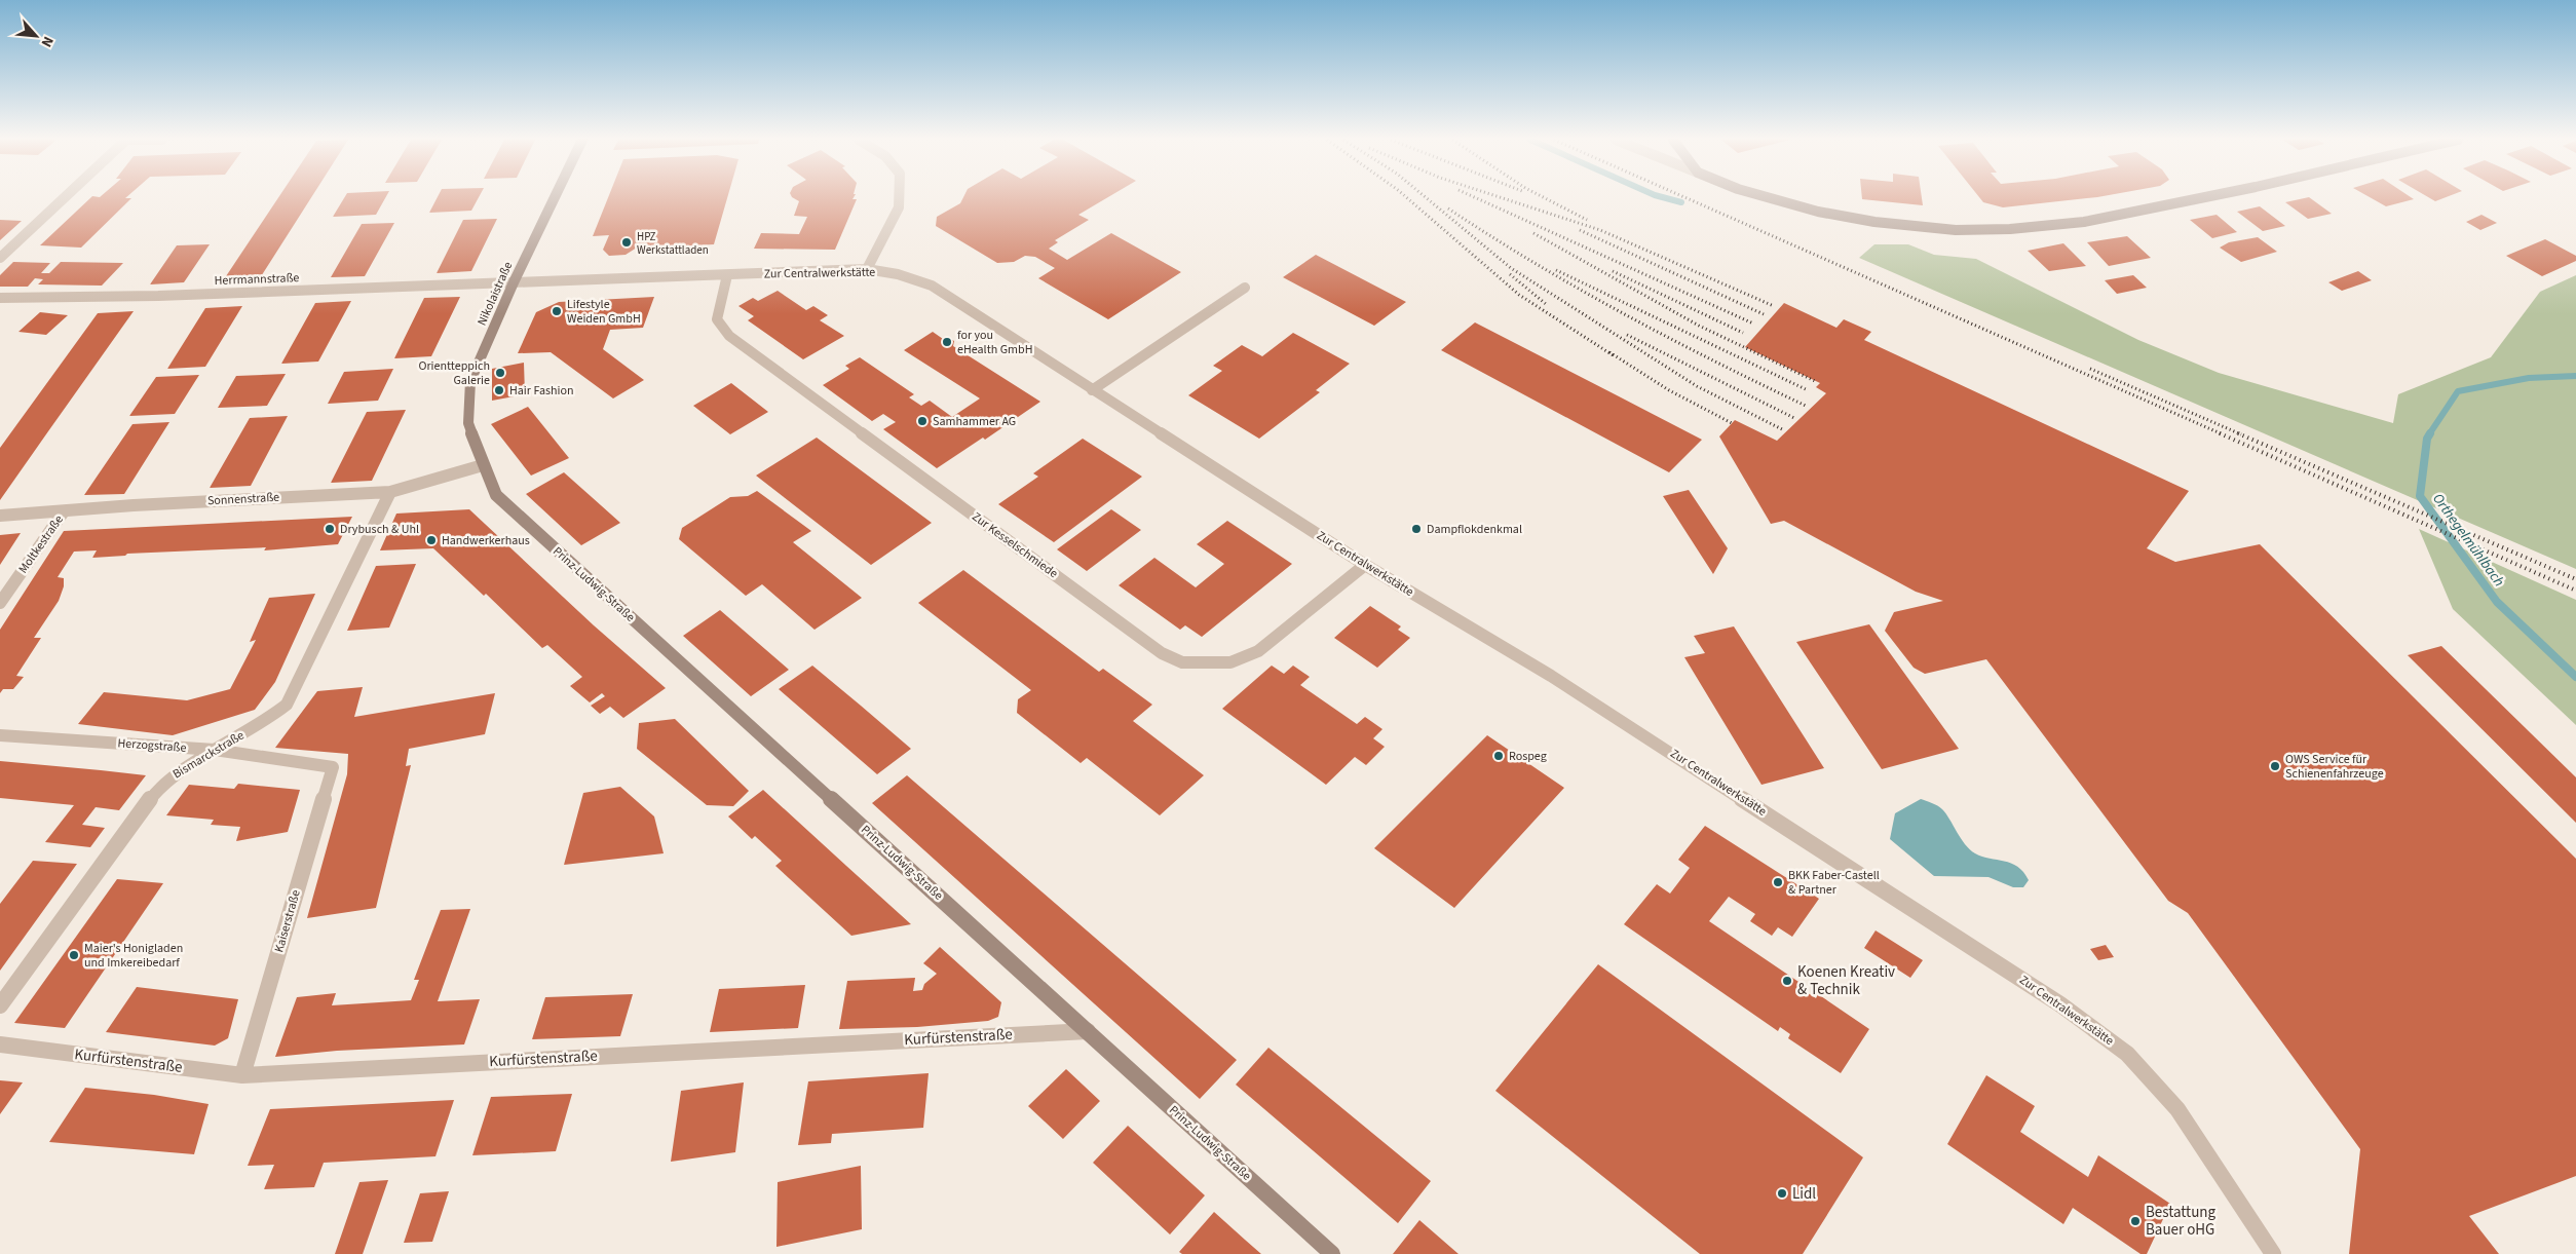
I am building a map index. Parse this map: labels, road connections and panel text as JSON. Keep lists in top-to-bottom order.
{
  "streets": {
    "main road": ["Nikolaistraße", "Prinz-Ludwig-Straße"],
    "street": [
      "Zur Centralwerkstätte",
      "Herrmannstraße",
      "Sonnenstraße",
      "Moltkestraße",
      "Zur Kesselschmiede",
      "Herzogstraße",
      "Bismarckstraße",
      "Kaiserstraße",
      "Kurfürstenstraße"
    ]
  },
  "crossings": [
    ["Zur Centralwerkstätte", "Herrmannstraße"],
    ["Zur Centralwerkstätte", "Nikolaistraße"],
    ["Zur Centralwerkstätte", "Zur Kesselschmiede"],
    ["Herrmannstraße", "Nikolaistraße"],
    ["Nikolaistraße", "Sonnenstraße"],
    ["Nikolaistraße", "Prinz-Ludwig-Straße"],
    ["Sonnenstraße", "Moltkestraße"],
    ["Sonnenstraße", "Prinz-Ludwig-Straße"],
    ["Sonnenstraße", "Bismarckstraße"],
    ["Prinz-Ludwig-Straße", "Kurfürstenstraße"],
    ["Herzogstraße", "Bismarckstraße"],
    ["Herzogstraße", "Kaiserstraße"],
    ["Kaiserstraße", "Kurfürstenstraße"]
  ],
  "water": ["Orthegelmühlbach"],
  "places": [
    "HPZ Werkstattladen",
    "Lifestyle Weiden GmbH",
    "for you eHealth GmbH",
    "Orientteppich Galerie",
    "Hair Fashion",
    "Samhammer AG",
    "Drybusch & Uhl",
    "Dampflokdenkmal",
    "Handwerkerhaus",
    "Rospeg",
    "OWS Service für Schienenfahrzeuge",
    "BKK Faber-Castell & Partner",
    "Maier's Honigladen und Imkereibedarf",
    "Koenen Kreativ & Technik",
    "Lidl",
    "Bestattung Bauer oHG"
  ],
  "north": "bottom right"
}
